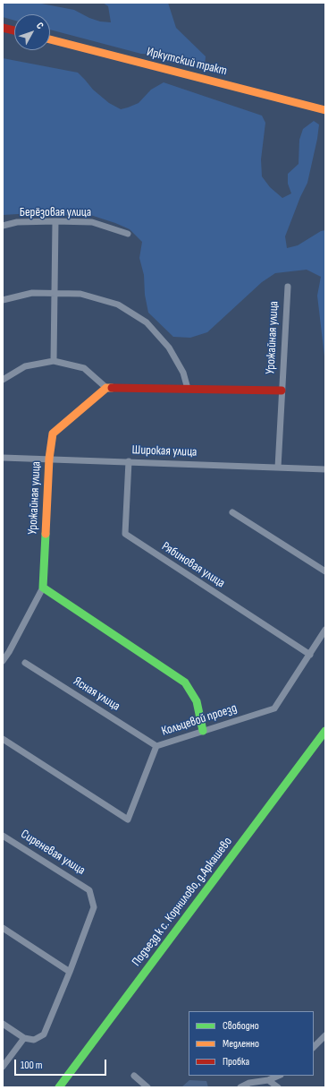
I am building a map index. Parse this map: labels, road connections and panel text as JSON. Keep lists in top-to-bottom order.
{
  "streets": {
    "street": [
      "Иркутский тракт",
      "Берёзовая улица",
      "Урожайная улица",
      "Широкая улица",
      "Рябиновая улица",
      "Ясная улица",
      "Кольцевой проезд",
      "Сиреневая улица",
      "Подъезд к с. Корнилово, д.Аркашево"
    ]
  },
  "crossings": [
    ["Урожайная улица", "Широкая улица"],
    ["Широкая улица", "Рябиновая улица"],
    ["Рябиновая улица", "Кольцевой проезд"],
    ["Ясная улица", "Кольцевой проезд"]
  ],
  "legend": ["Свободно", "Медленно", "Пробка"],
  "scale_bar": "100 m",
  "north": "top right"
}
